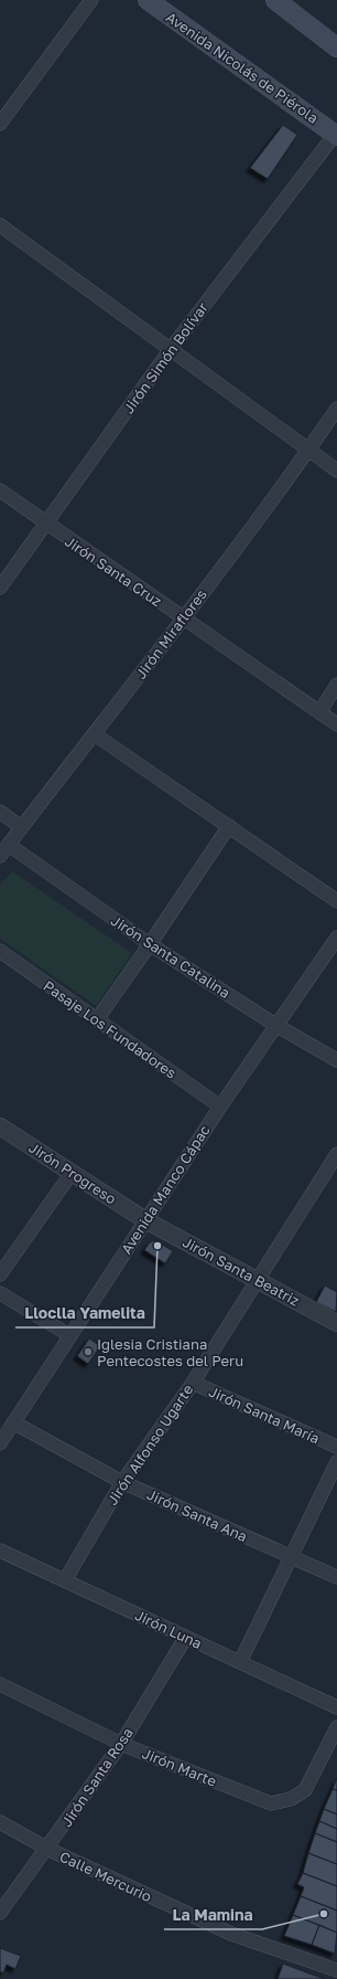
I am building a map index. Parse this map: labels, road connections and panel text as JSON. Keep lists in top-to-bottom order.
{
  "streets": {
    "main road": ["Avenida Nicolás de Piérola"],
    "street": [
      "Jirón Simón Bolívar",
      "Jirón Santa Cruz",
      "Jirón Miraflores",
      "Jirón Santa Catalina",
      "Pasaje Los Fundadores",
      "Jirón Progreso",
      "Avenida Manco Cápac",
      "Jirón Santa Beatriz",
      "Jirón Santa María",
      "Jirón Alfonso Ugarte",
      "Jirón Santa Ana",
      "Jirón Luna",
      "Jirón Marte",
      "Jirón Santa Rosa",
      "Calle Mercurio"
    ]
  },
  "crossings": [
    ["Avenida Nicolás de Piérola", "Jirón Simón Bolívar"],
    ["Jirón Simón Bolívar", "Jirón Santa Cruz"],
    ["Jirón Santa Cruz", "Jirón Miraflores"],
    ["Jirón Miraflores", "Jirón Santa Catalina"],
    ["Jirón Santa Catalina", "Avenida Manco Cápac"],
    ["Pasaje Los Fundadores", "Avenida Manco Cápac"],
    ["Jirón Progreso", "Avenida Manco Cápac"],
    ["Jirón Progreso", "Jirón Santa Beatriz"],
    ["Avenida Manco Cápac", "Jirón Santa Beatriz"],
    ["Avenida Manco Cápac", "Jirón Santa Ana"],
    ["Jirón Santa Beatriz", "Jirón Alfonso Ugarte"],
    ["Jirón Santa María", "Jirón Alfonso Ugarte"],
    ["Jirón Alfonso Ugarte", "Jirón Santa Ana"],
    ["Jirón Alfonso Ugarte", "Jirón Luna"],
    ["Jirón Luna", "Jirón Santa Rosa"],
    ["Jirón Marte", "Jirón Santa Rosa"],
    ["Jirón Santa Rosa", "Calle Mercurio"]
  ],
  "places": ["Lloclla Yamelita", "Iglesia Cristiana Pentecostes del Peru", "La Mamina"]
}
